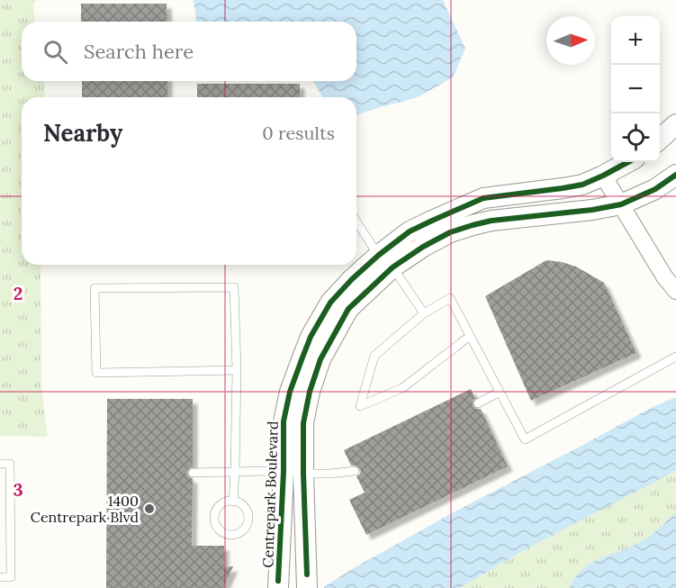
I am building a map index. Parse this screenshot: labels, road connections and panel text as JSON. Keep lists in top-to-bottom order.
{
  "streets": {
    "street": ["Centrepark Boulevard"]
  },
  "places": ["1400 Centrepark Blvd"],
  "north": "right",
  "page": {
    "map_buttons": ["+", "−"],
    "search": "Search here",
    "heading": ["Nearby", "0 results"]
  },
  "grid": {
    "rows": ["2", "3"]
  }
}
